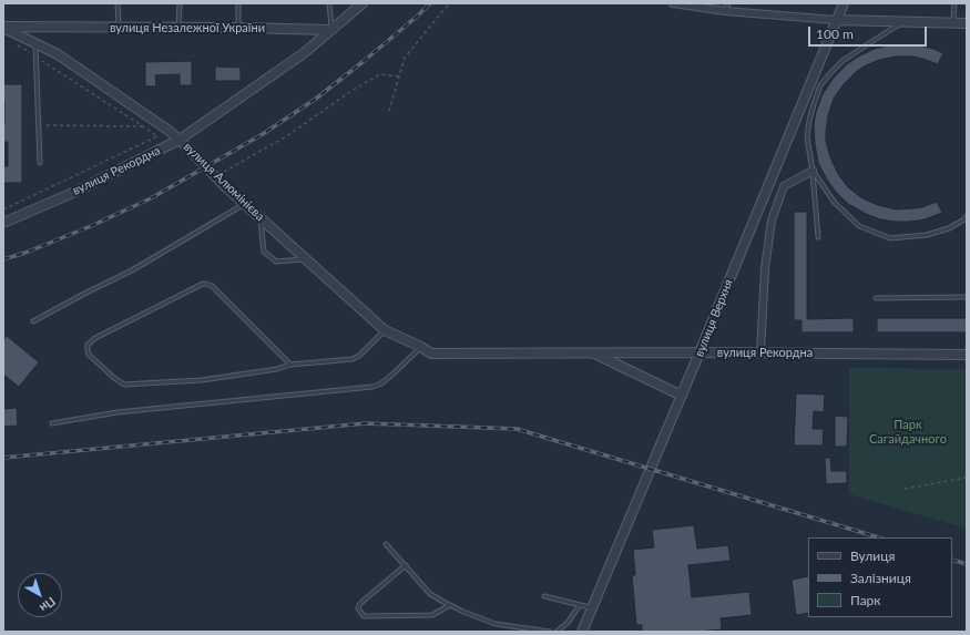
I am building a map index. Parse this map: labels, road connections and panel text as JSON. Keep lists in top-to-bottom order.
{
  "streets": {
    "street": [
      "вулиця Незалежної України",
      "вулиця Рекордна",
      "вулиця Алюмінієва",
      "вулиця Верхня"
    ]
  },
  "crossings": [
    ["вулиця Незалежної України", "вулиця Рекордна"],
    ["вулиця Незалежної України", "вулиця Алюмінієва"],
    ["вулиця Рекордна", "вулиця Алюмінієва"],
    ["вулиця Рекордна", "вулиця Верхня"]
  ],
  "parks": ["Парк Сагайдачного"],
  "legend": ["Вулиця", "Залізниця", "Парк"],
  "scale_bar": "100 m",
  "north": "bottom right"
}
